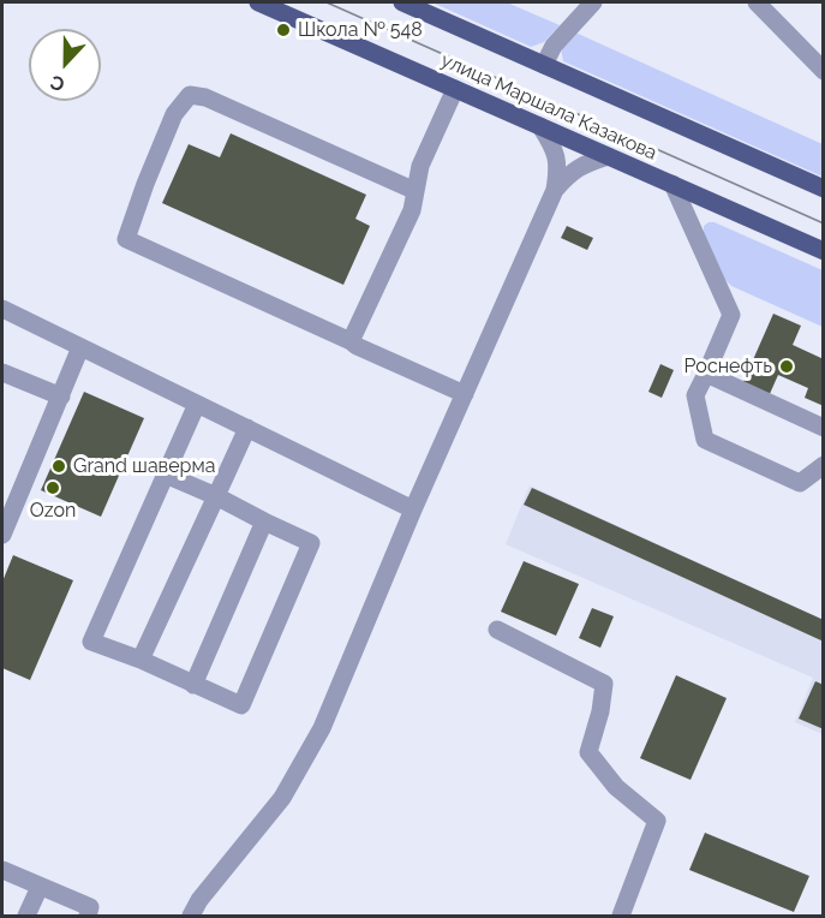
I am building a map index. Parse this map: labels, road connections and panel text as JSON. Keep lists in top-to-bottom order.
{
  "streets": {
    "main road": ["улица Маршала Казакова"]
  },
  "places": [
    "Школа № 548",
    "Роснефть",
    "Grand шаверма",
    "Ozon"
  ],
  "north": "bottom"
}
